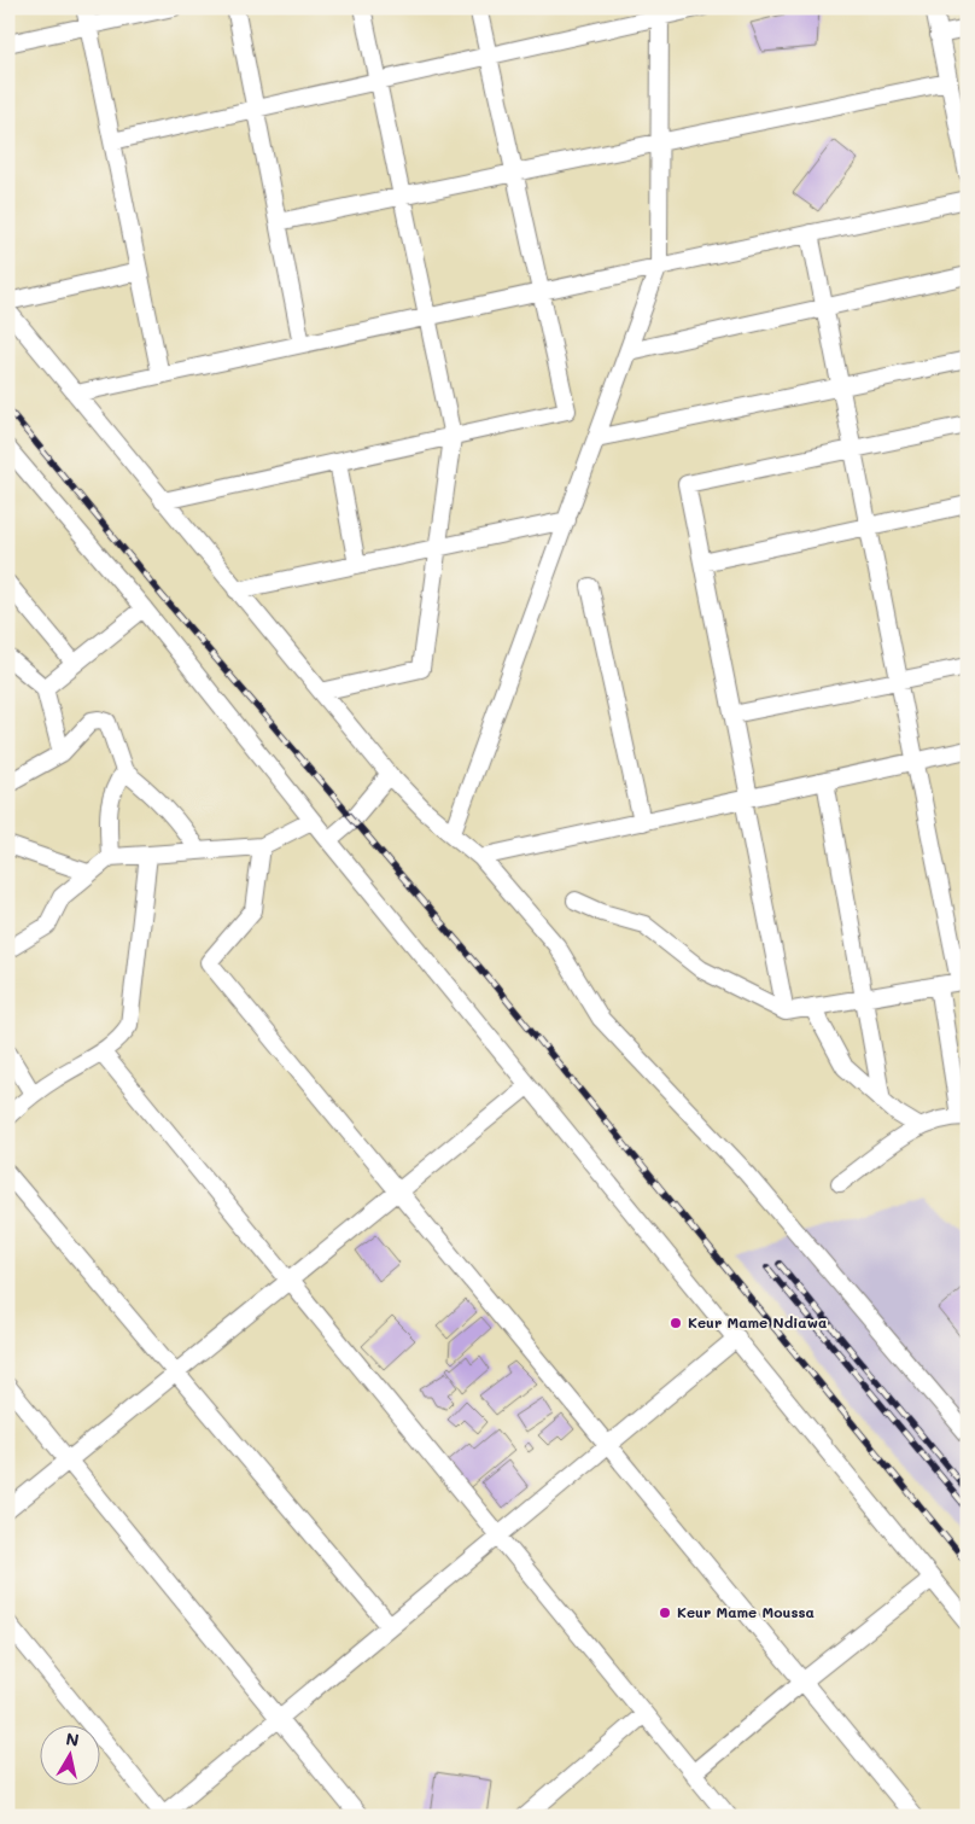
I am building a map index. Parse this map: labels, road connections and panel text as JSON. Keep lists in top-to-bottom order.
{
  "places": ["Keur Mame Ndiawa", "Keur Mame Moussa"],
  "north": "top"
}
